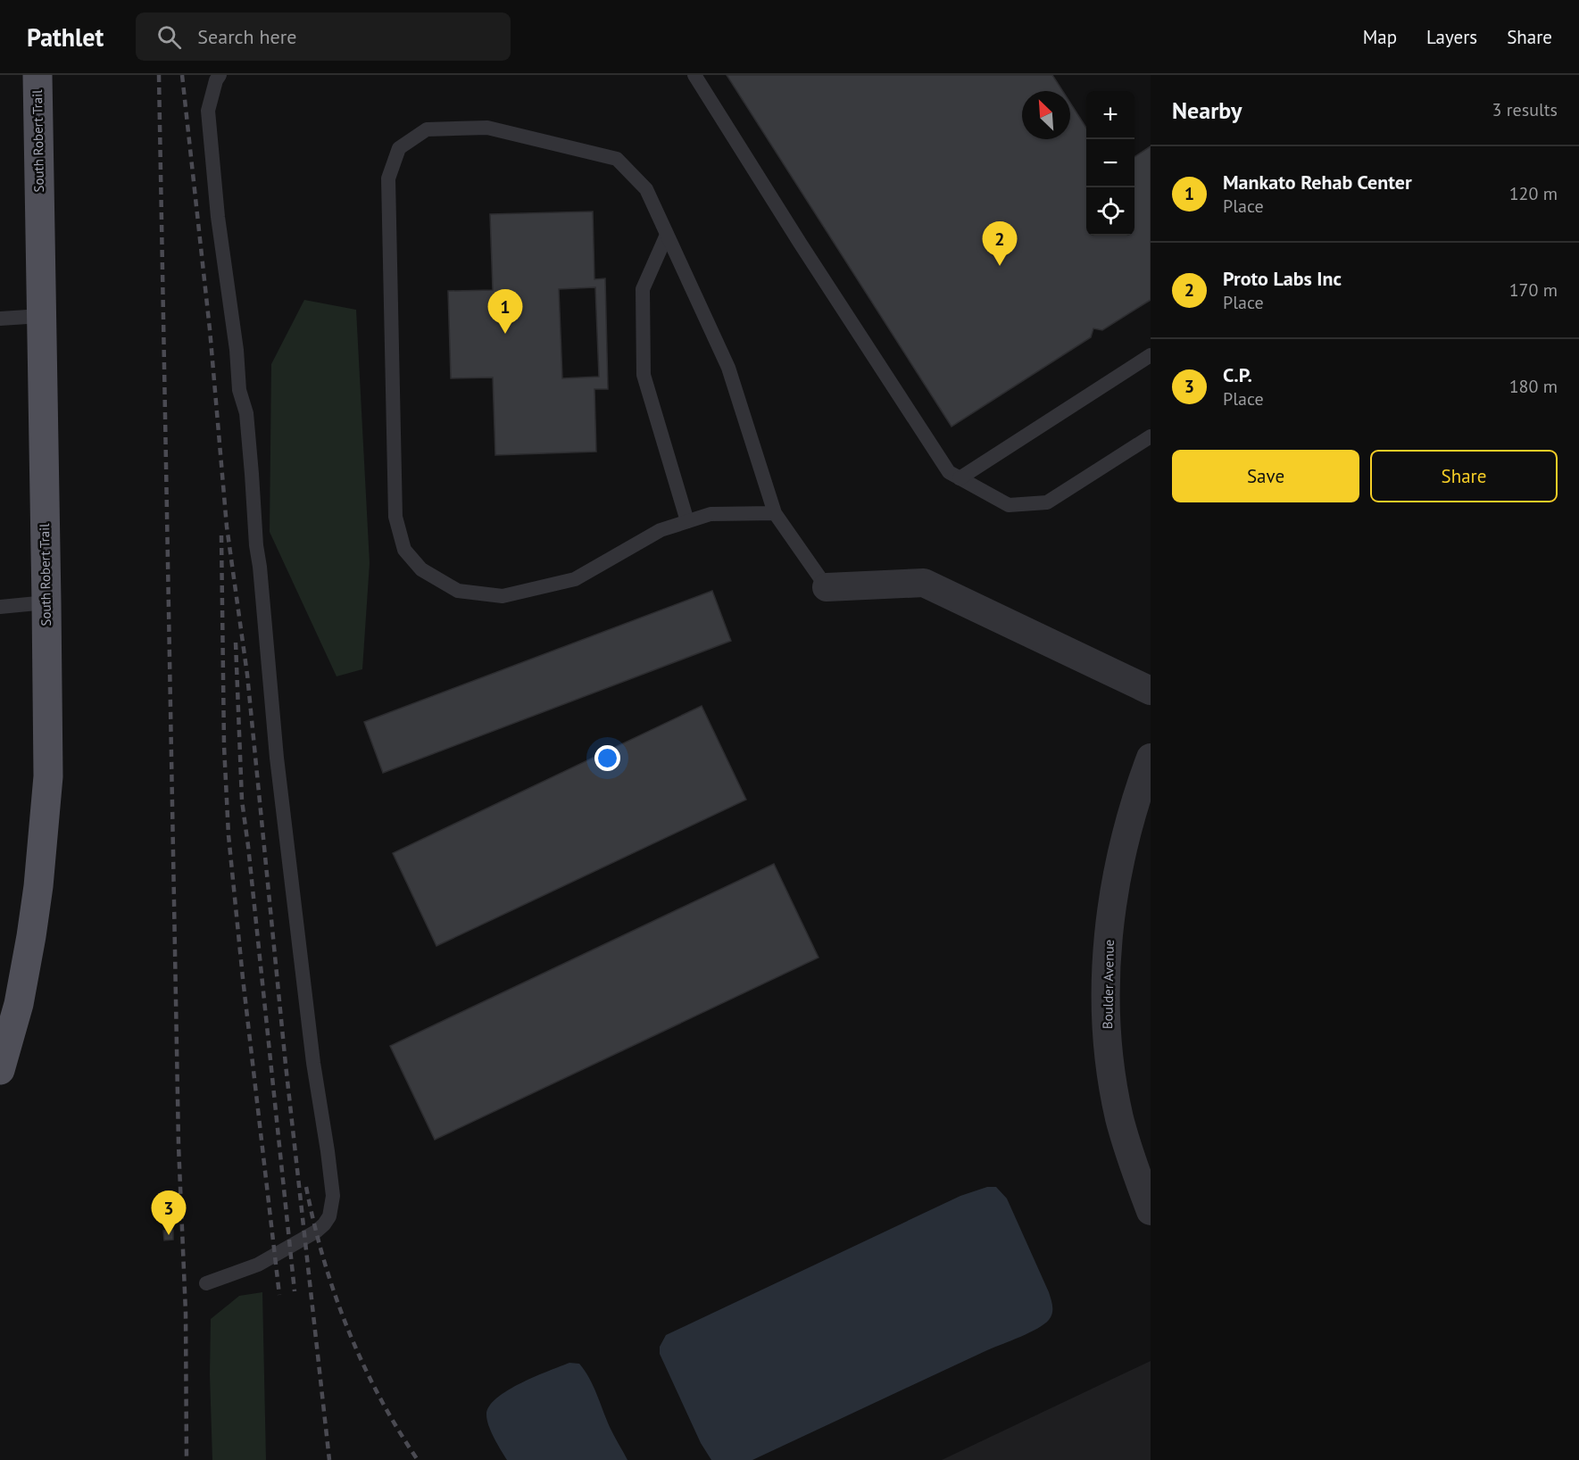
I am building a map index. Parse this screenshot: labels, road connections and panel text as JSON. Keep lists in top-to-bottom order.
{
  "streets": {
    "main road": ["South Robert Trail"],
    "street": ["Boulder Avenue"]
  },
  "north": "top left",
  "page": {
    "header": "Pathlet",
    "search": "Search here",
    "nav": ["Map", "Layers", "Share"],
    "heading": ["Nearby", "3 results"],
    "map_buttons": ["+", "−"],
    "list": [
      {
        "mark": "1",
        "name": "Mankato Rehab Center",
        "note": "Place",
        "value": "120 m"
      },
      {
        "mark": "2",
        "name": "Proto Labs Inc",
        "note": "Place",
        "value": "170 m"
      },
      {
        "mark": "3",
        "name": "C.P.",
        "note": "Place",
        "value": "180 m"
      }
    ],
    "pins": ["2", "1", "3"],
    "buttons": ["Save", "Share"]
  }
}
